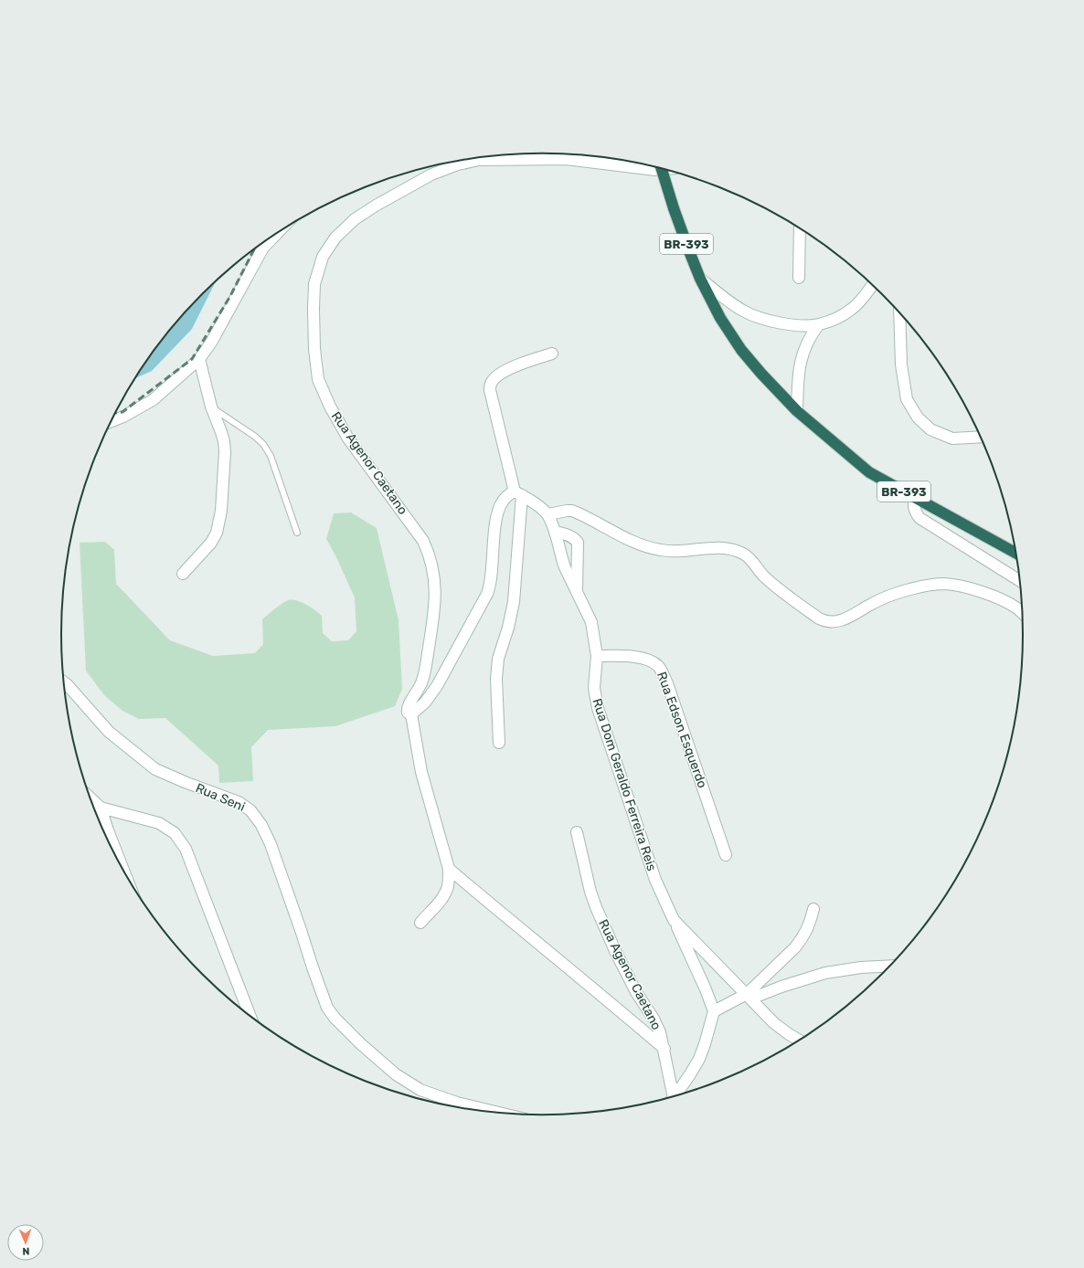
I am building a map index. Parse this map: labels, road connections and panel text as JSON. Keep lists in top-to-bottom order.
{
  "streets": {
    "highway": ["BR-393"],
    "street": [
      "Rua Agenor Caetano",
      "Rua Edson Esquerdo",
      "Rua Dom Geraldo Ferreira Reis",
      "Rua Seni"
    ]
  },
  "crossings": [
    ["Rua Edson Esquerdo", "Rua Dom Geraldo Ferreira Reis"]
  ],
  "north": "bottom"
}
